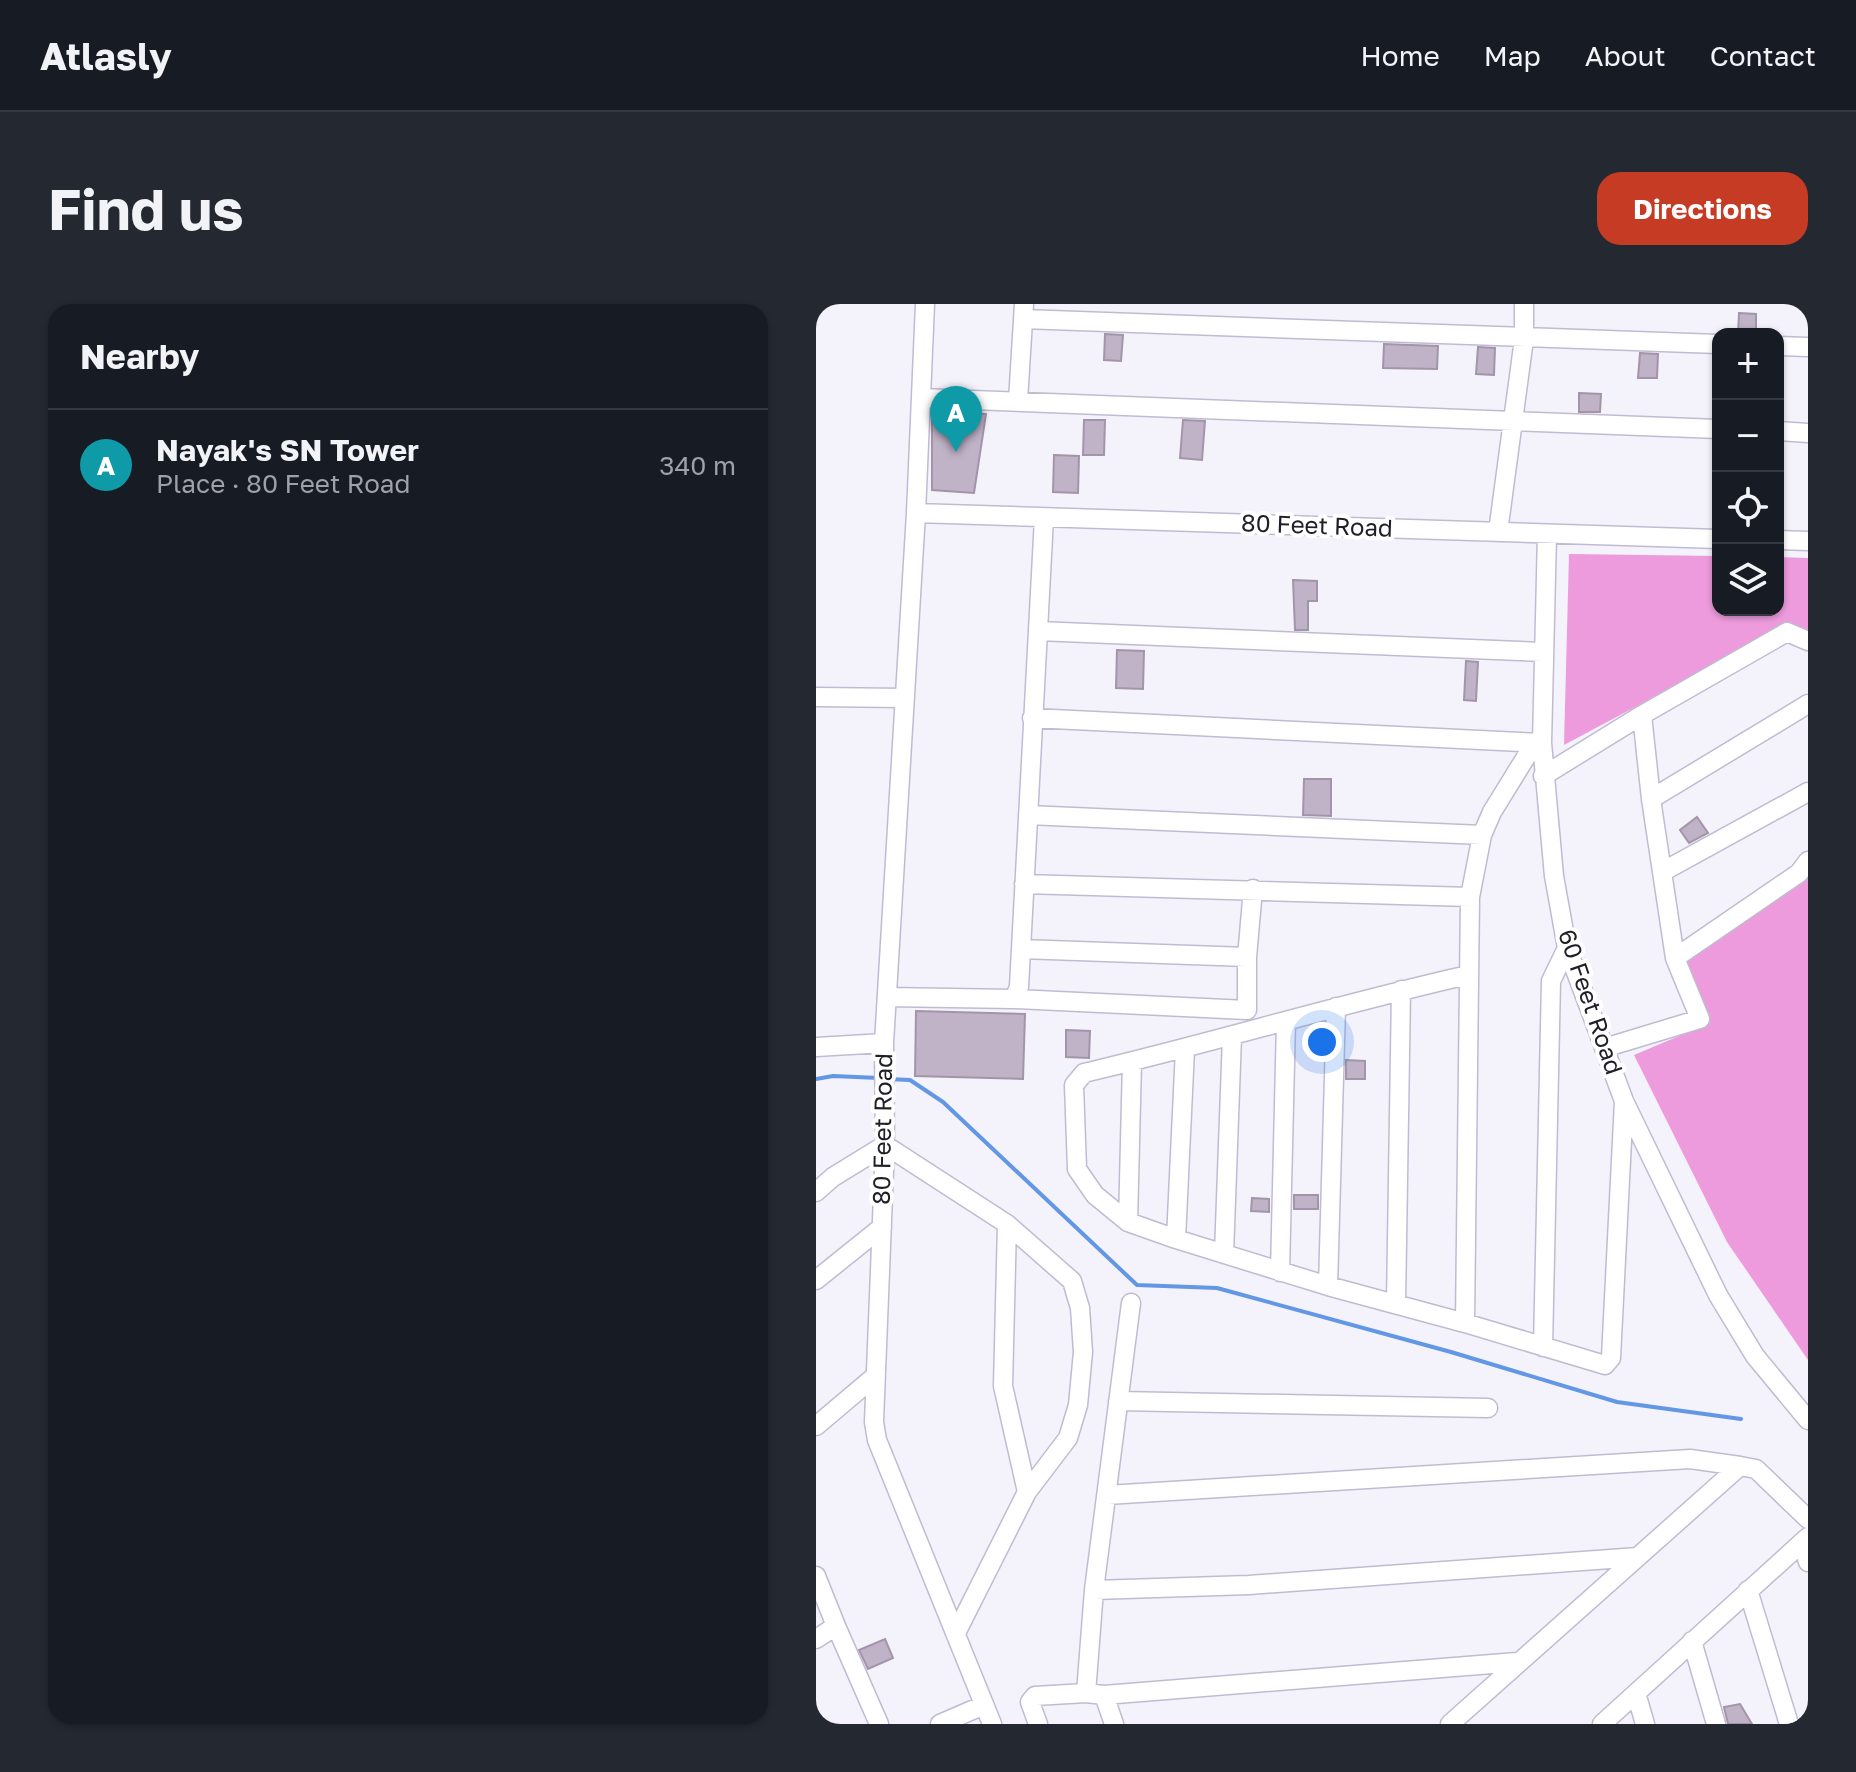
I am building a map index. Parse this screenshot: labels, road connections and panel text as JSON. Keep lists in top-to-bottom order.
{
  "streets": {
    "street": ["80 Feet Road", "60 Feet Road"]
  },
  "crossings": [
    ["80 Feet Road", "60 Feet Road"]
  ],
  "page": {
    "header": "Atlasly",
    "nav": [
      "Home",
      "Map",
      "About",
      "Contact"
    ],
    "buttons": "Directions",
    "title": "Find us",
    "heading": "Nearby",
    "map_buttons": ["+", "−"],
    "pins": "A",
    "list": [
      {
        "mark": "A",
        "name": "Nayak's SN Tower",
        "note": "Place · 80 Feet Road",
        "value": "340 m"
      }
    ]
  }
}
